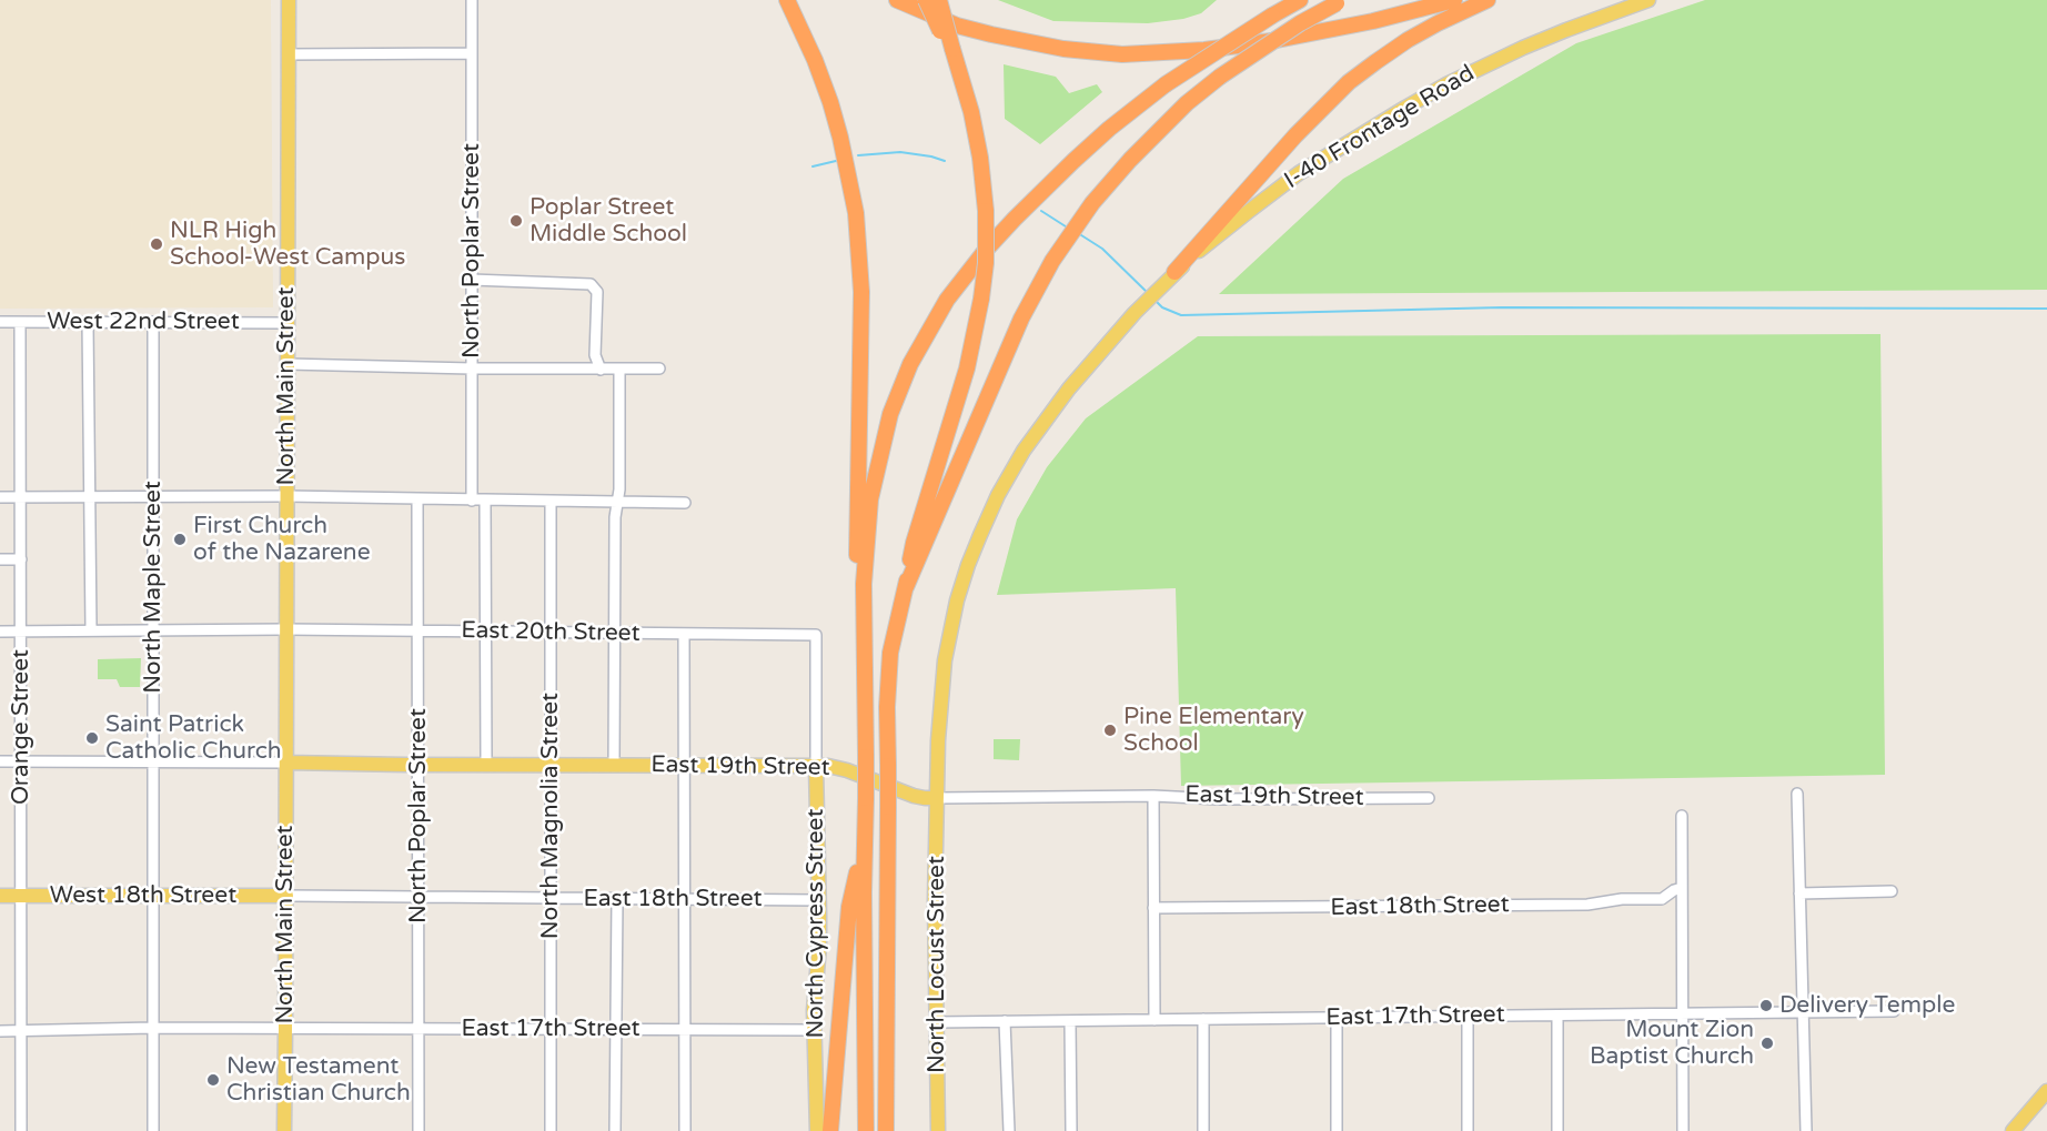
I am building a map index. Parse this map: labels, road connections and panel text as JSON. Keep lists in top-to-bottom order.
{
  "streets": {
    "main road": [
      "I-40 Frontage Road",
      "North Main Street",
      "East 19th Street",
      "West 18th Street",
      "North Cypress Street",
      "North Locust Street"
    ],
    "street": [
      "North Poplar Street",
      "West 22nd Street",
      "North Maple Street",
      "East 20th Street",
      "Orange Street",
      "North Magnolia Street",
      "East 18th Street",
      "East 17th Street"
    ]
  },
  "crossings": [
    ["I-40 Frontage Road", "North Locust Street"],
    ["North Poplar Street", "East 20th Street"],
    ["North Poplar Street", "East 19th Street"],
    ["North Poplar Street", "East 18th Street"],
    ["North Poplar Street", "East 17th Street"],
    ["West 22nd Street", "North Main Street"],
    ["West 22nd Street", "North Maple Street"],
    ["West 22nd Street", "Orange Street"],
    ["North Main Street", "East 20th Street"],
    ["North Main Street", "East 19th Street"],
    ["North Main Street", "West 18th Street"],
    ["North Main Street", "East 18th Street"],
    ["North Main Street", "East 17th Street"],
    ["North Maple Street", "East 20th Street"],
    ["North Maple Street", "West 18th Street"],
    ["North Maple Street", "East 17th Street"],
    ["East 20th Street", "Orange Street"],
    ["East 20th Street", "North Magnolia Street"],
    ["East 20th Street", "North Cypress Street"],
    ["Orange Street", "West 18th Street"],
    ["Orange Street", "East 17th Street"],
    ["East 19th Street", "North Magnolia Street"],
    ["East 19th Street", "North Cypress Street"],
    ["East 19th Street", "North Locust Street"],
    ["North Magnolia Street", "East 18th Street"],
    ["North Magnolia Street", "East 17th Street"],
    ["West 18th Street", "East 18th Street"],
    ["East 18th Street", "North Cypress Street"],
    ["North Cypress Street", "East 17th Street"],
    ["North Locust Street", "East 17th Street"]
  ],
  "places": [
    "Poplar Street Middle School",
    "NLR High School-West Campus",
    "First Church of the Nazarene",
    "Pine Elementary School",
    "Saint Patrick Catholic Church",
    "Delivery Temple",
    "Mount Zion Baptist Church",
    "New Testament Christian Church"
  ]
}
